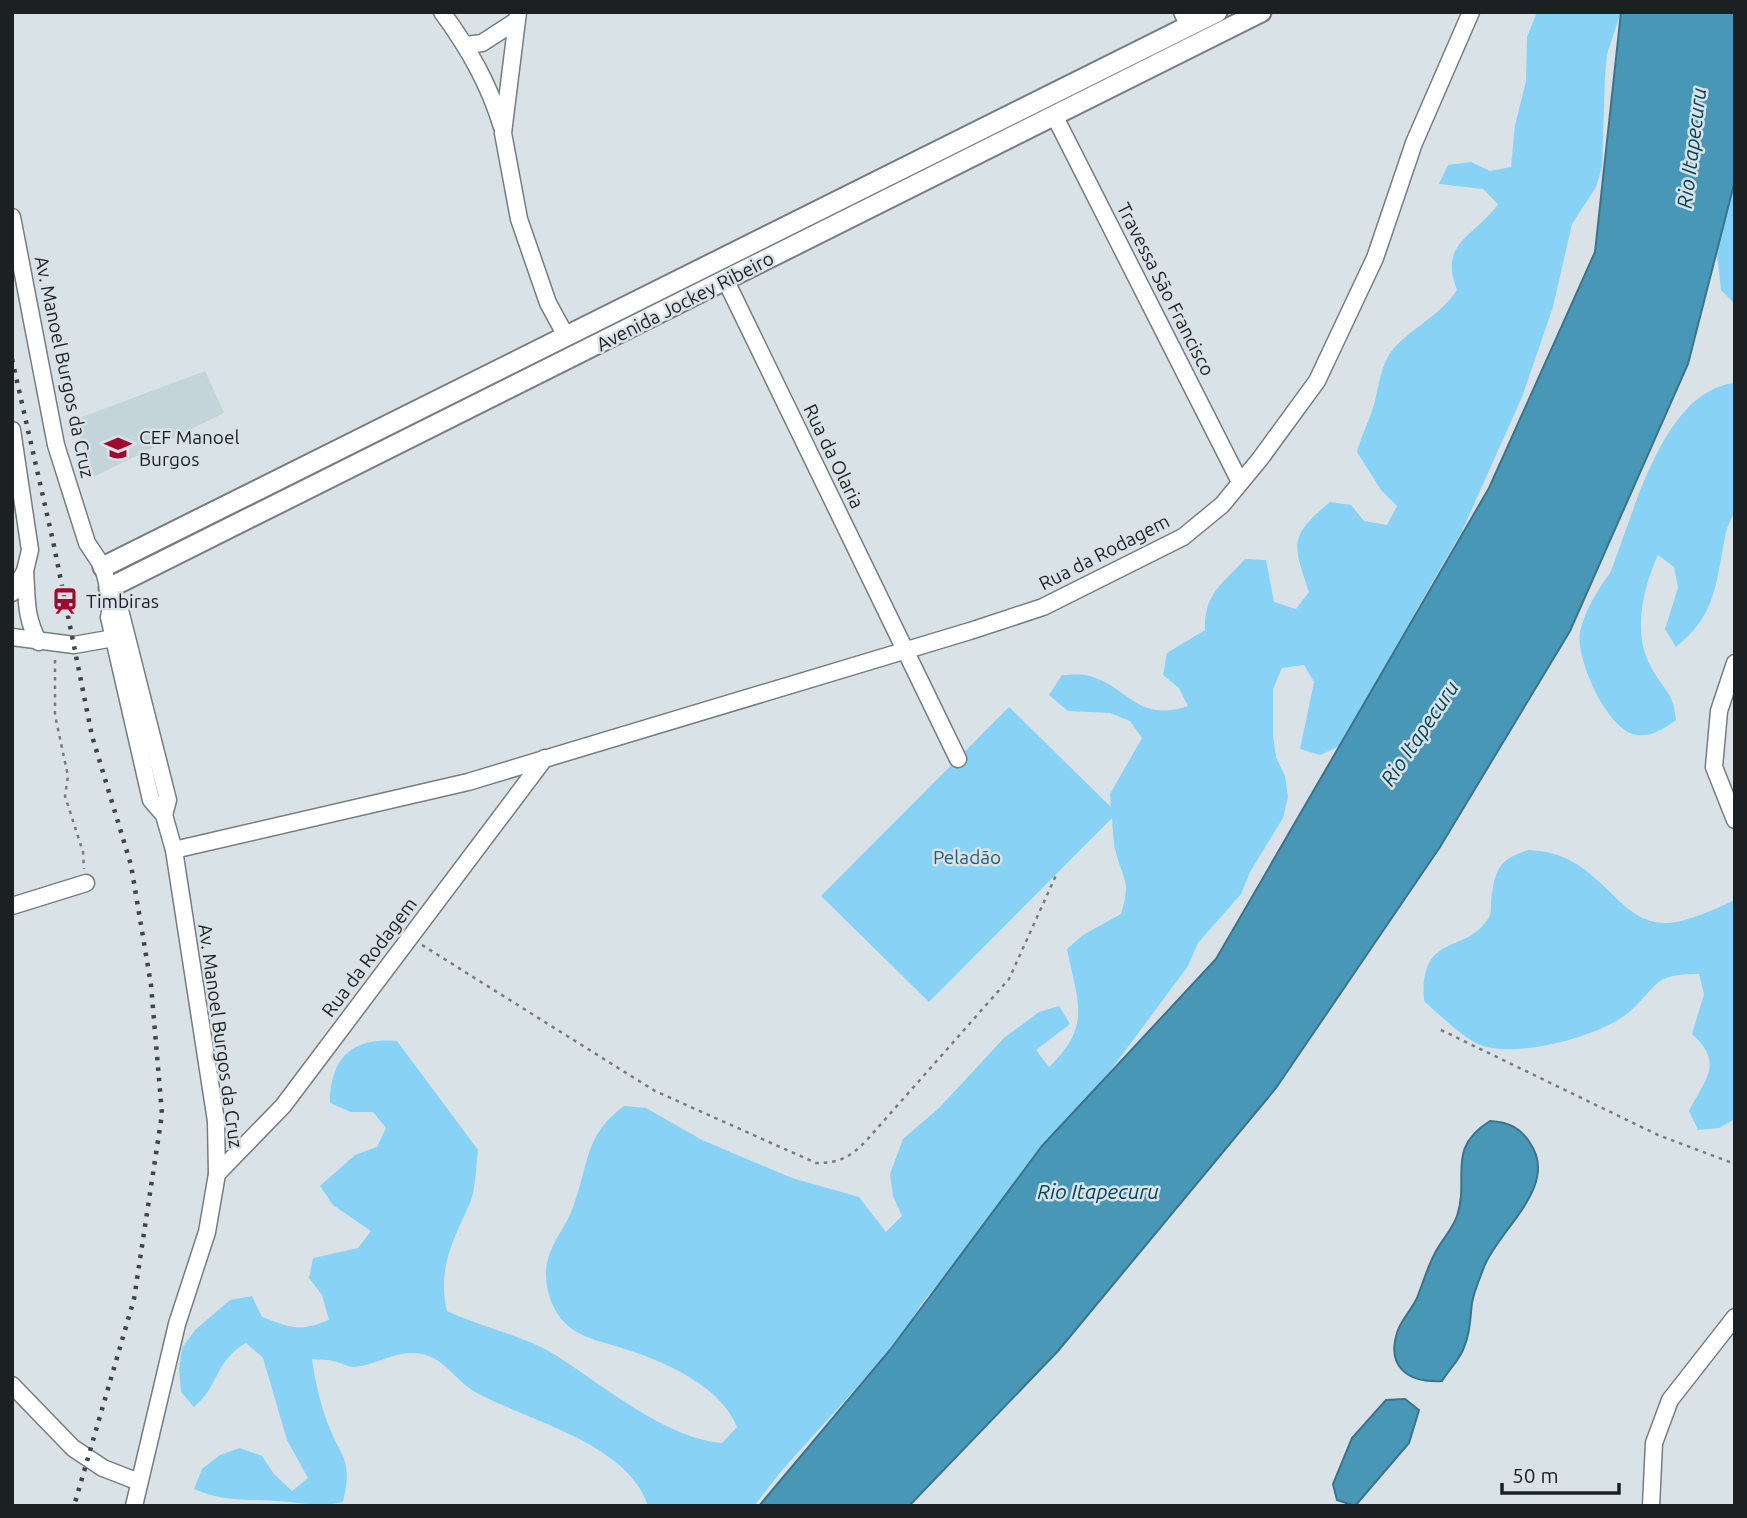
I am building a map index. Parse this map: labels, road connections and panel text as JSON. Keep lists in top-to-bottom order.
{
  "streets": {
    "street": [
      "Travessa São Francisco",
      "Avenida Jockey Ribeiro",
      "Av. Manoel Burgos da Cruz",
      "Rua da Olaria",
      "Rua da Rodagem"
    ]
  },
  "crossings": [
    ["Travessa São Francisco", "Avenida Jockey Ribeiro"],
    ["Travessa São Francisco", "Rua da Rodagem"],
    ["Avenida Jockey Ribeiro", "Av. Manoel Burgos da Cruz"],
    ["Avenida Jockey Ribeiro", "Rua da Olaria"],
    ["Av. Manoel Burgos da Cruz", "Rua da Rodagem"],
    ["Rua da Olaria", "Rua da Rodagem"]
  ],
  "water": ["Rio Itapecuru"],
  "parks": ["Peladão"],
  "places": {
    "school or university": ["CEF Manoel Burgos"],
    "station": ["Timbiras"]
  },
  "scale_bar": "50 m"
}
